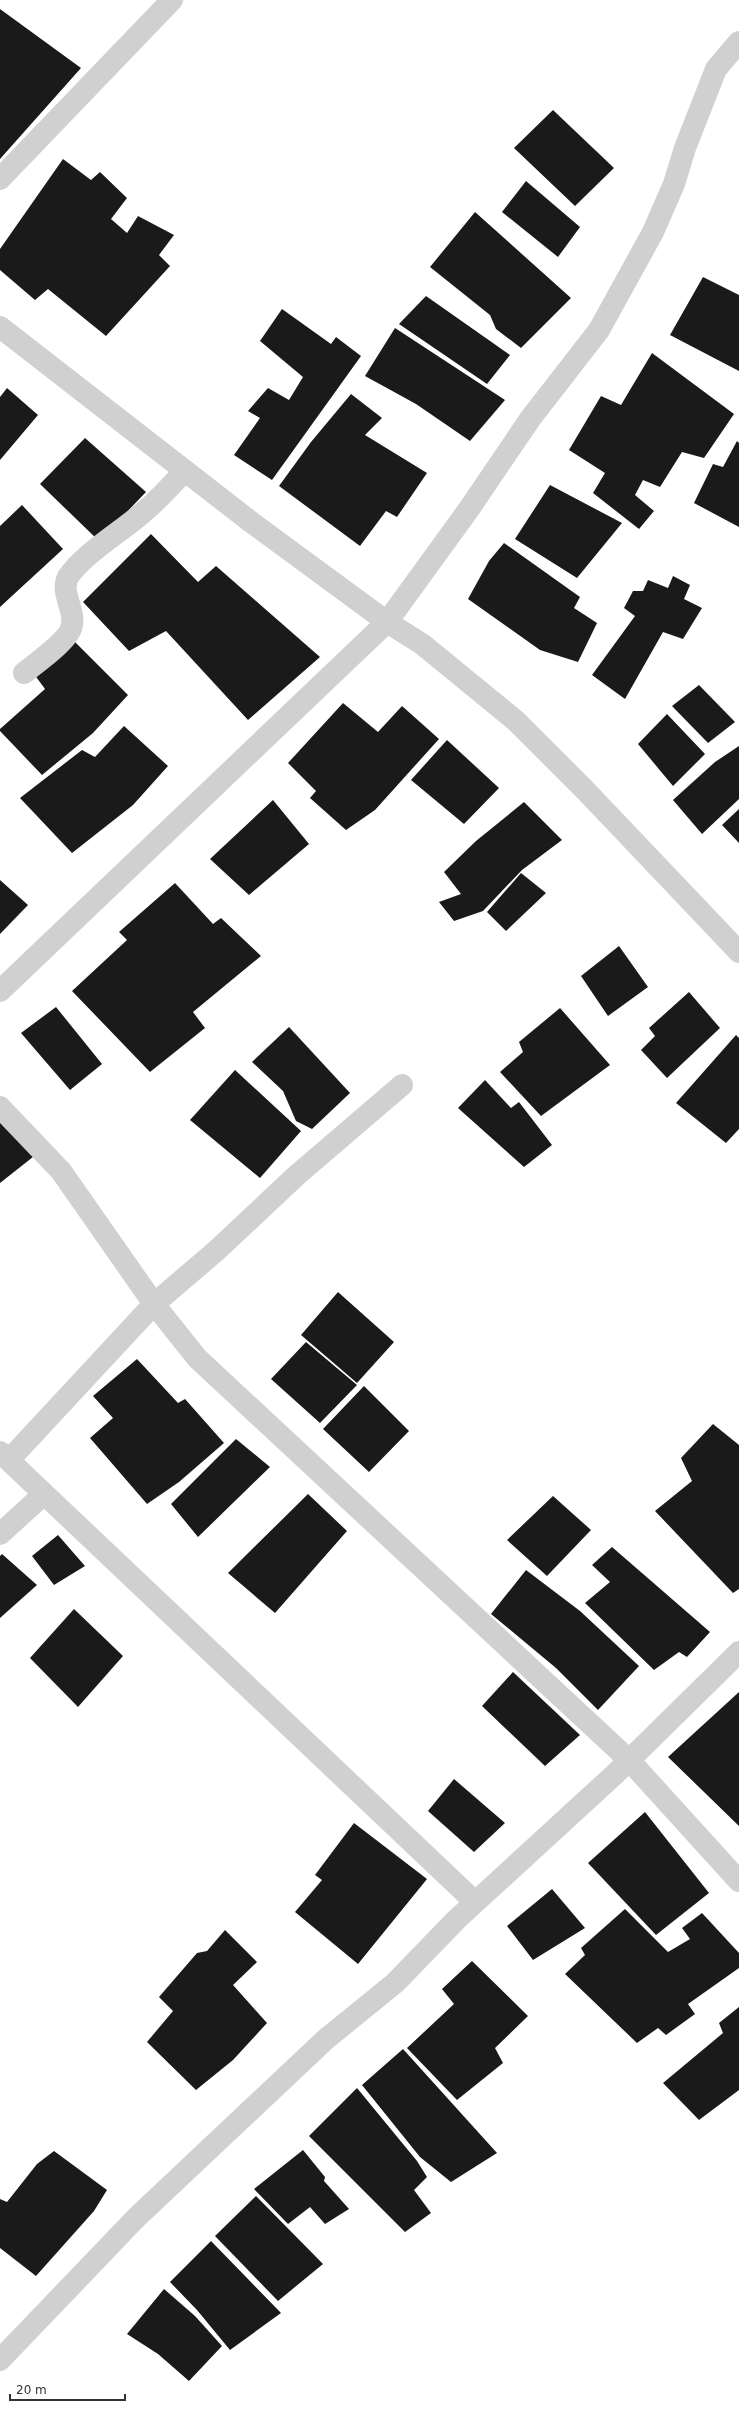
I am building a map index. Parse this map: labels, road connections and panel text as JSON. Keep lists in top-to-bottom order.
{
  "scale_bar": "20 m"
}
